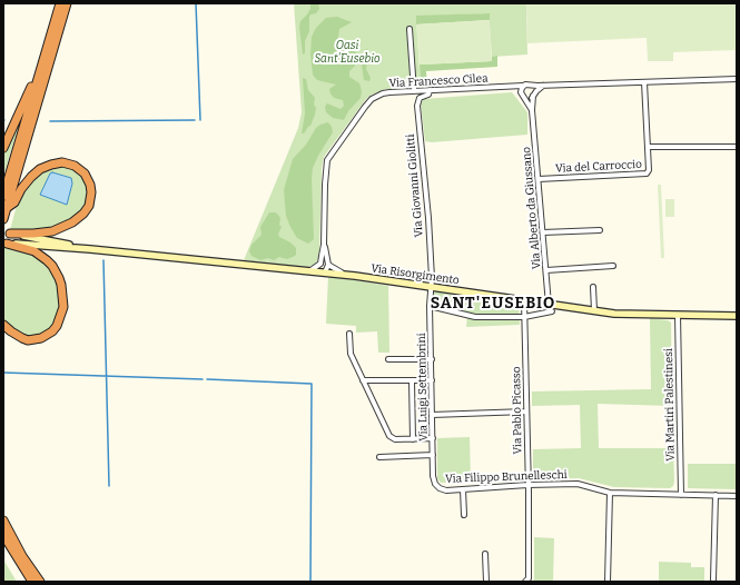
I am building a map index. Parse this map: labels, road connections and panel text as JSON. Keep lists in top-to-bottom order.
{
  "streets": {
    "street": [
      "Via Francesco Cilea",
      "Via del Carroccio",
      "Via Giovanni Giolitti",
      "Via Alberto da Giussano",
      "Via Risorgimento",
      "Via Luigi Settembrini",
      "Via Martiri Palestinesi",
      "Via Pablo Picasso",
      "Via Filippo Brunelleschi"
    ]
  },
  "crossings": [
    ["Via Francesco Cilea", "Via Giovanni Giolitti"],
    ["Via Francesco Cilea", "Via Alberto da Giussano"],
    ["Via Francesco Cilea", "Via Risorgimento"],
    ["Via del Carroccio", "Via Alberto da Giussano"],
    ["Via Giovanni Giolitti", "Via Risorgimento"],
    ["Via Giovanni Giolitti", "Via Luigi Settembrini"],
    ["Via Alberto da Giussano", "Via Risorgimento"],
    ["Via Risorgimento", "Via Luigi Settembrini"],
    ["Via Risorgimento", "Via Martiri Palestinesi"],
    ["Via Risorgimento", "Via Pablo Picasso"],
    ["Via Luigi Settembrini", "Via Filippo Brunelleschi"],
    ["Via Martiri Palestinesi", "Via Filippo Brunelleschi"],
    ["Via Pablo Picasso", "Via Filippo Brunelleschi"]
  ],
  "districts": ["SANT'EUSEBIO"],
  "parks": ["Oasi Sant'Eusebio"]
}
